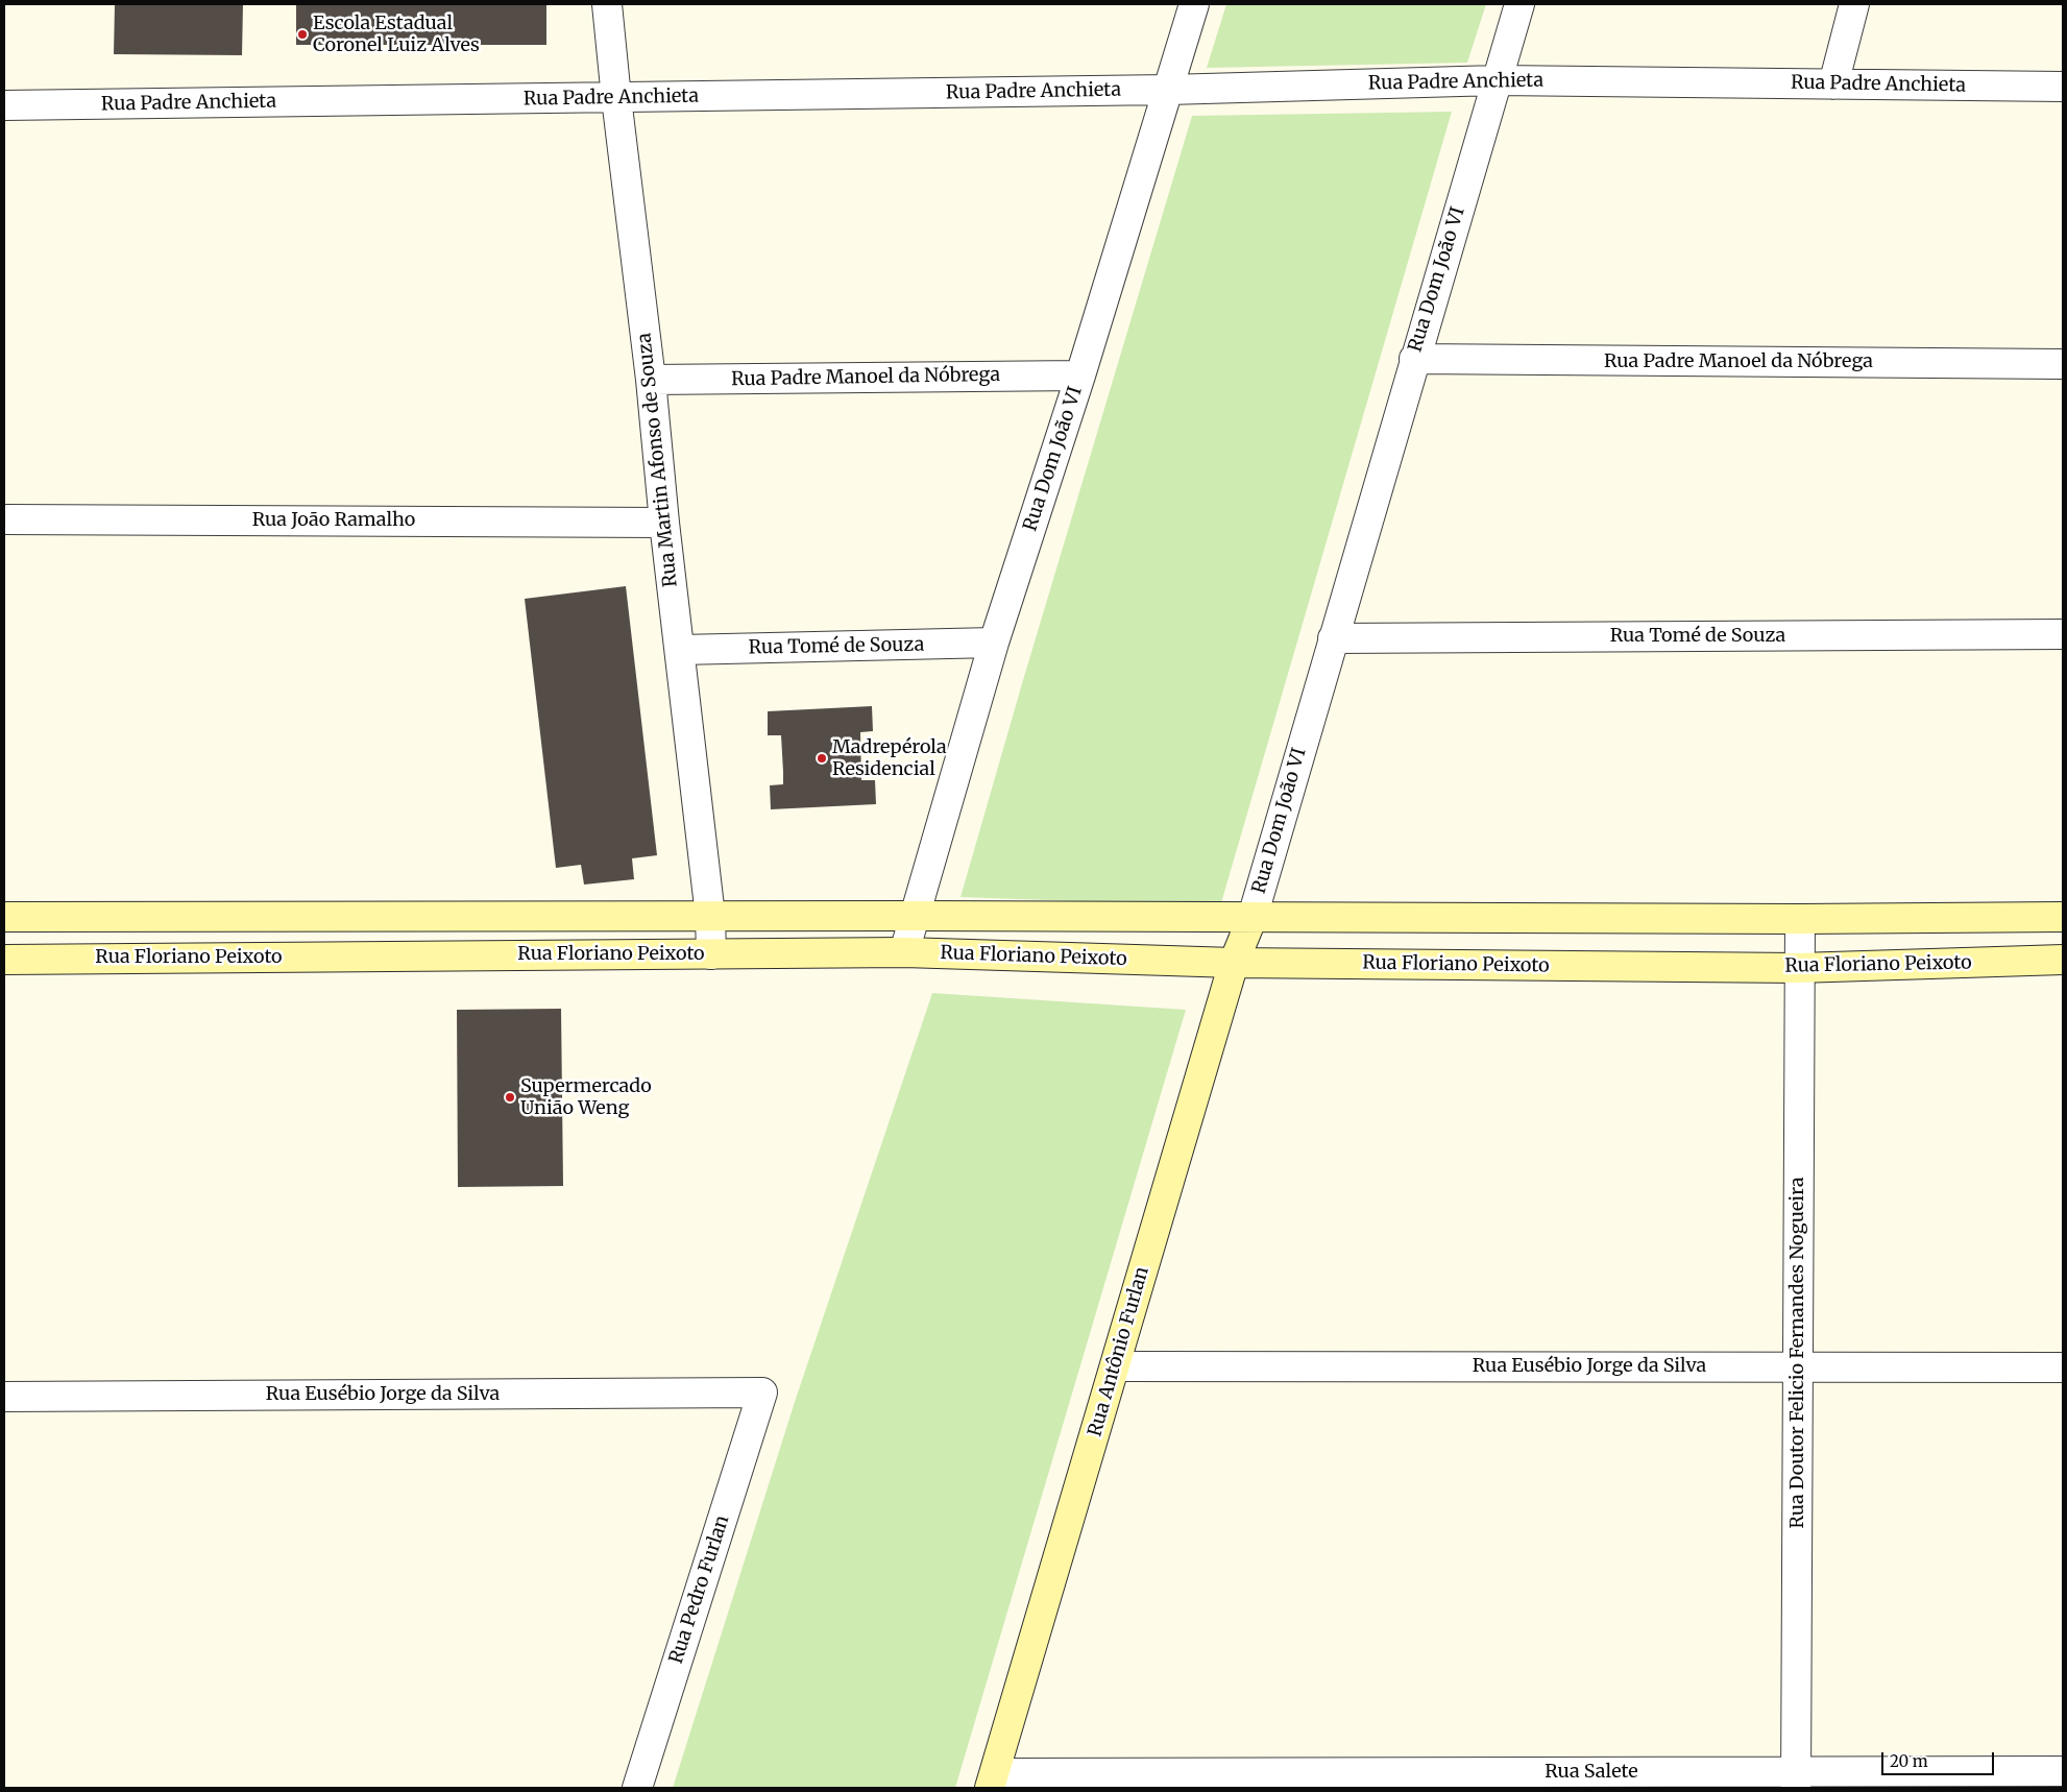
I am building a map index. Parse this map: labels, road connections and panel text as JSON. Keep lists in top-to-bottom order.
{
  "streets": {
    "main road": ["Rua Floriano Peixoto", "Rua Antônio Furlan"],
    "street": [
      "Rua Padre Anchieta",
      "Rua Dom João VI",
      "Rua Padre Manoel da Nóbrega",
      "Rua Martin Afonso de Souza",
      "Rua João Ramalho",
      "Rua Tomé de Souza",
      "Rua Doutor Felicio Fernandes Nogueira",
      "Rua Eusébio Jorge da Silva",
      "Rua Pedro Furlan",
      "Rua Salete"
    ]
  },
  "crossings": [
    ["Rua Padre Anchieta", "Rua Dom João VI"],
    ["Rua Padre Anchieta", "Rua Martin Afonso de Souza"],
    ["Rua Dom João VI", "Rua Padre Manoel da Nóbrega"],
    ["Rua Dom João VI", "Rua Tomé de Souza"],
    ["Rua Dom João VI", "Rua Floriano Peixoto"],
    ["Rua Dom João VI", "Rua Antônio Furlan"],
    ["Rua Padre Manoel da Nóbrega", "Rua Martin Afonso de Souza"],
    ["Rua Martin Afonso de Souza", "Rua João Ramalho"],
    ["Rua Martin Afonso de Souza", "Rua Tomé de Souza"],
    ["Rua Martin Afonso de Souza", "Rua Floriano Peixoto"],
    ["Rua Floriano Peixoto", "Rua Antônio Furlan"],
    ["Rua Floriano Peixoto", "Rua Doutor Felicio Fernandes Nogueira"],
    ["Rua Antônio Furlan", "Rua Eusébio Jorge da Silva"],
    ["Rua Antônio Furlan", "Rua Salete"],
    ["Rua Doutor Felicio Fernandes Nogueira", "Rua Eusébio Jorge da Silva"],
    ["Rua Doutor Felicio Fernandes Nogueira", "Rua Salete"],
    ["Rua Eusébio Jorge da Silva", "Rua Pedro Furlan"]
  ],
  "places": ["Escola Estadual Coronel Luiz Alves", "Madrepérola Residencial", "Supermercado União Weng"],
  "scale_bar": "20 m"
}
